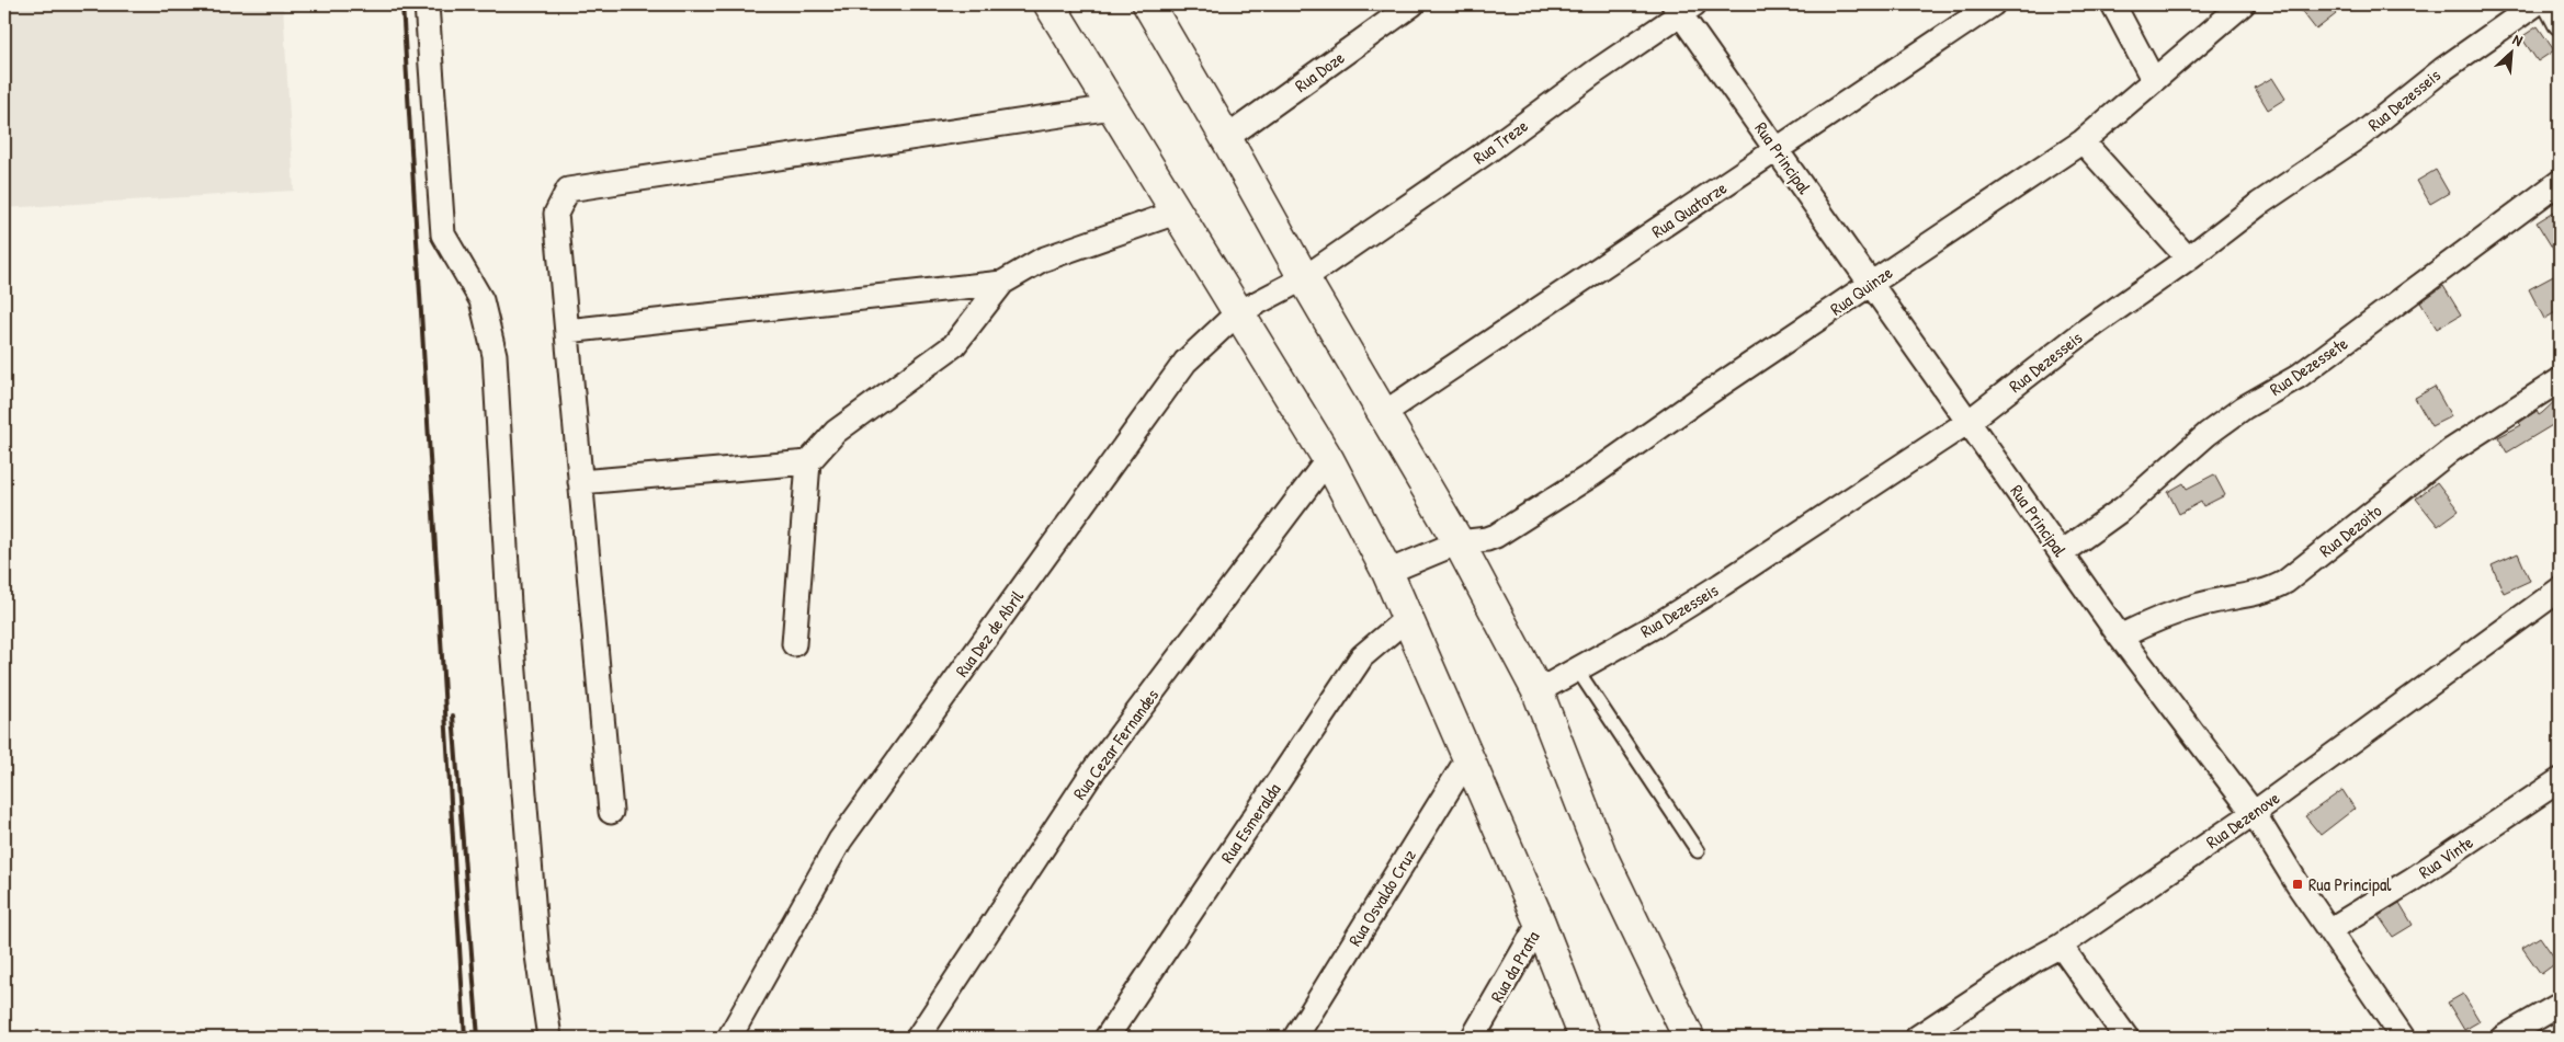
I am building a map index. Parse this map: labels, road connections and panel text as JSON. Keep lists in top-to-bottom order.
{
  "streets": {
    "street": [
      "Rua Doze",
      "Rua Dezesseis",
      "Rua Treze",
      "Rua Principal",
      "Rua Quatorze",
      "Rua Quinze",
      "Rua Dezessete",
      "Rua Dezoito",
      "Rua Dez de Abril",
      "Rua Cezar Fernandes",
      "Rua Dezenove",
      "Rua Esmeralda",
      "Rua Vinte",
      "Rua Osvaldo Cruz",
      "Rua da Prata"
    ]
  },
  "crossings": [
    ["Rua Dezesseis", "Rua Principal"],
    ["Rua Treze", "Rua Principal"],
    ["Rua Treze", "Rua Dez de Abril"],
    ["Rua Principal", "Rua Quatorze"],
    ["Rua Principal", "Rua Quinze"],
    ["Rua Principal", "Rua Dezessete"],
    ["Rua Principal", "Rua Dezoito"],
    ["Rua Principal", "Rua Dezenove"],
    ["Rua Principal", "Rua Vinte"]
  ],
  "places": {
    "transit": ["Rua Principal"]
  },
  "north": "top right"
}
